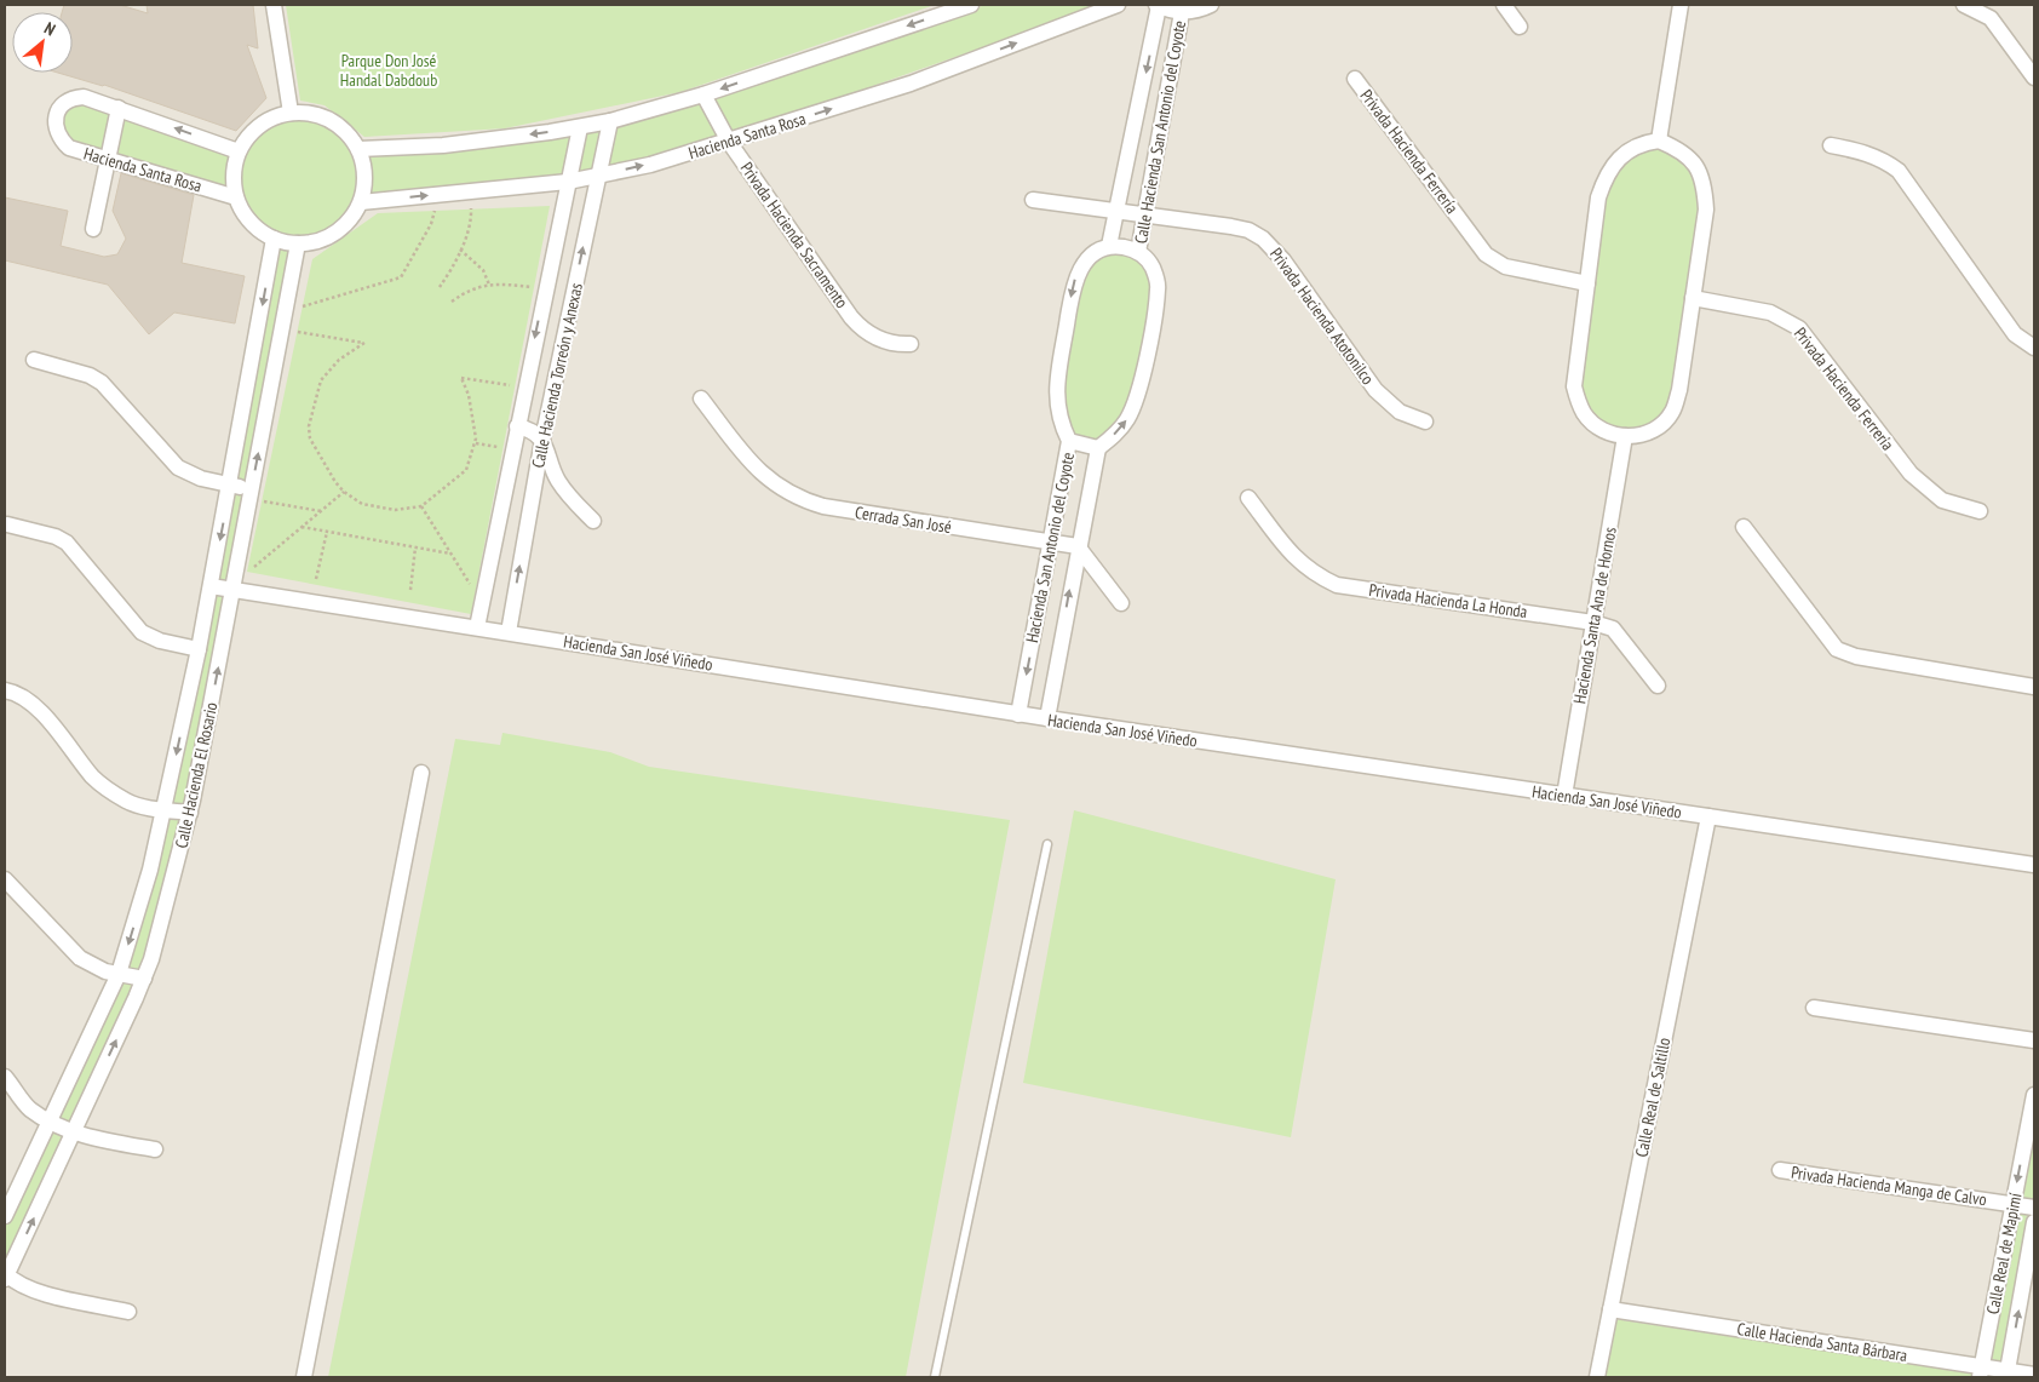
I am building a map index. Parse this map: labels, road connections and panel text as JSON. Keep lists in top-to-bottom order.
{
  "streets": {
    "street": [
      "Calle Hacienda San Antonio del Coyote",
      "Hacienda Santa Rosa",
      "Privada Hacienda Ferrería",
      "Privada Hacienda Sacramento",
      "Privada Hacienda Atotonilco",
      "Calle Hacienda Torreón y Anexas",
      "Cerrada San José",
      "Hacienda San Antonio del Coyote",
      "Privada Hacienda La Honda",
      "Hacienda Santa Ana de Hornos",
      "Hacienda San José Viñedo",
      "Calle Hacienda El Rosario",
      "Calle Real de Saltillo",
      "Privada Hacienda Manga de Calvo",
      "Calle Real de Mapimí",
      "Calle Hacienda Santa Bárbara"
    ]
  },
  "crossings": [
    ["Calle Hacienda San Antonio del Coyote", "Privada Hacienda Atotonilco"],
    ["Hacienda Santa Rosa", "Privada Hacienda Sacramento"],
    ["Hacienda Santa Rosa", "Calle Hacienda Torreón y Anexas"],
    ["Hacienda Santa Rosa", "Calle Hacienda El Rosario"],
    ["Calle Hacienda Torreón y Anexas", "Hacienda San José Viñedo"],
    ["Cerrada San José", "Hacienda San Antonio del Coyote"],
    ["Hacienda San Antonio del Coyote", "Hacienda San José Viñedo"],
    ["Privada Hacienda La Honda", "Hacienda Santa Ana de Hornos"],
    ["Hacienda Santa Ana de Hornos", "Hacienda San José Viñedo"],
    ["Hacienda San José Viñedo", "Calle Hacienda El Rosario"],
    ["Hacienda San José Viñedo", "Calle Real de Saltillo"],
    ["Calle Real de Saltillo", "Calle Hacienda Santa Bárbara"],
    ["Privada Hacienda Manga de Calvo", "Calle Real de Mapimí"],
    ["Calle Real de Mapimí", "Calle Hacienda Santa Bárbara"]
  ],
  "one_way": ["Calle Hacienda San Antonio del Coyote", "Calle Real de Mapimí"],
  "parks": ["Parque Don José Handal Dabdoub"],
  "north": "top right"
}
